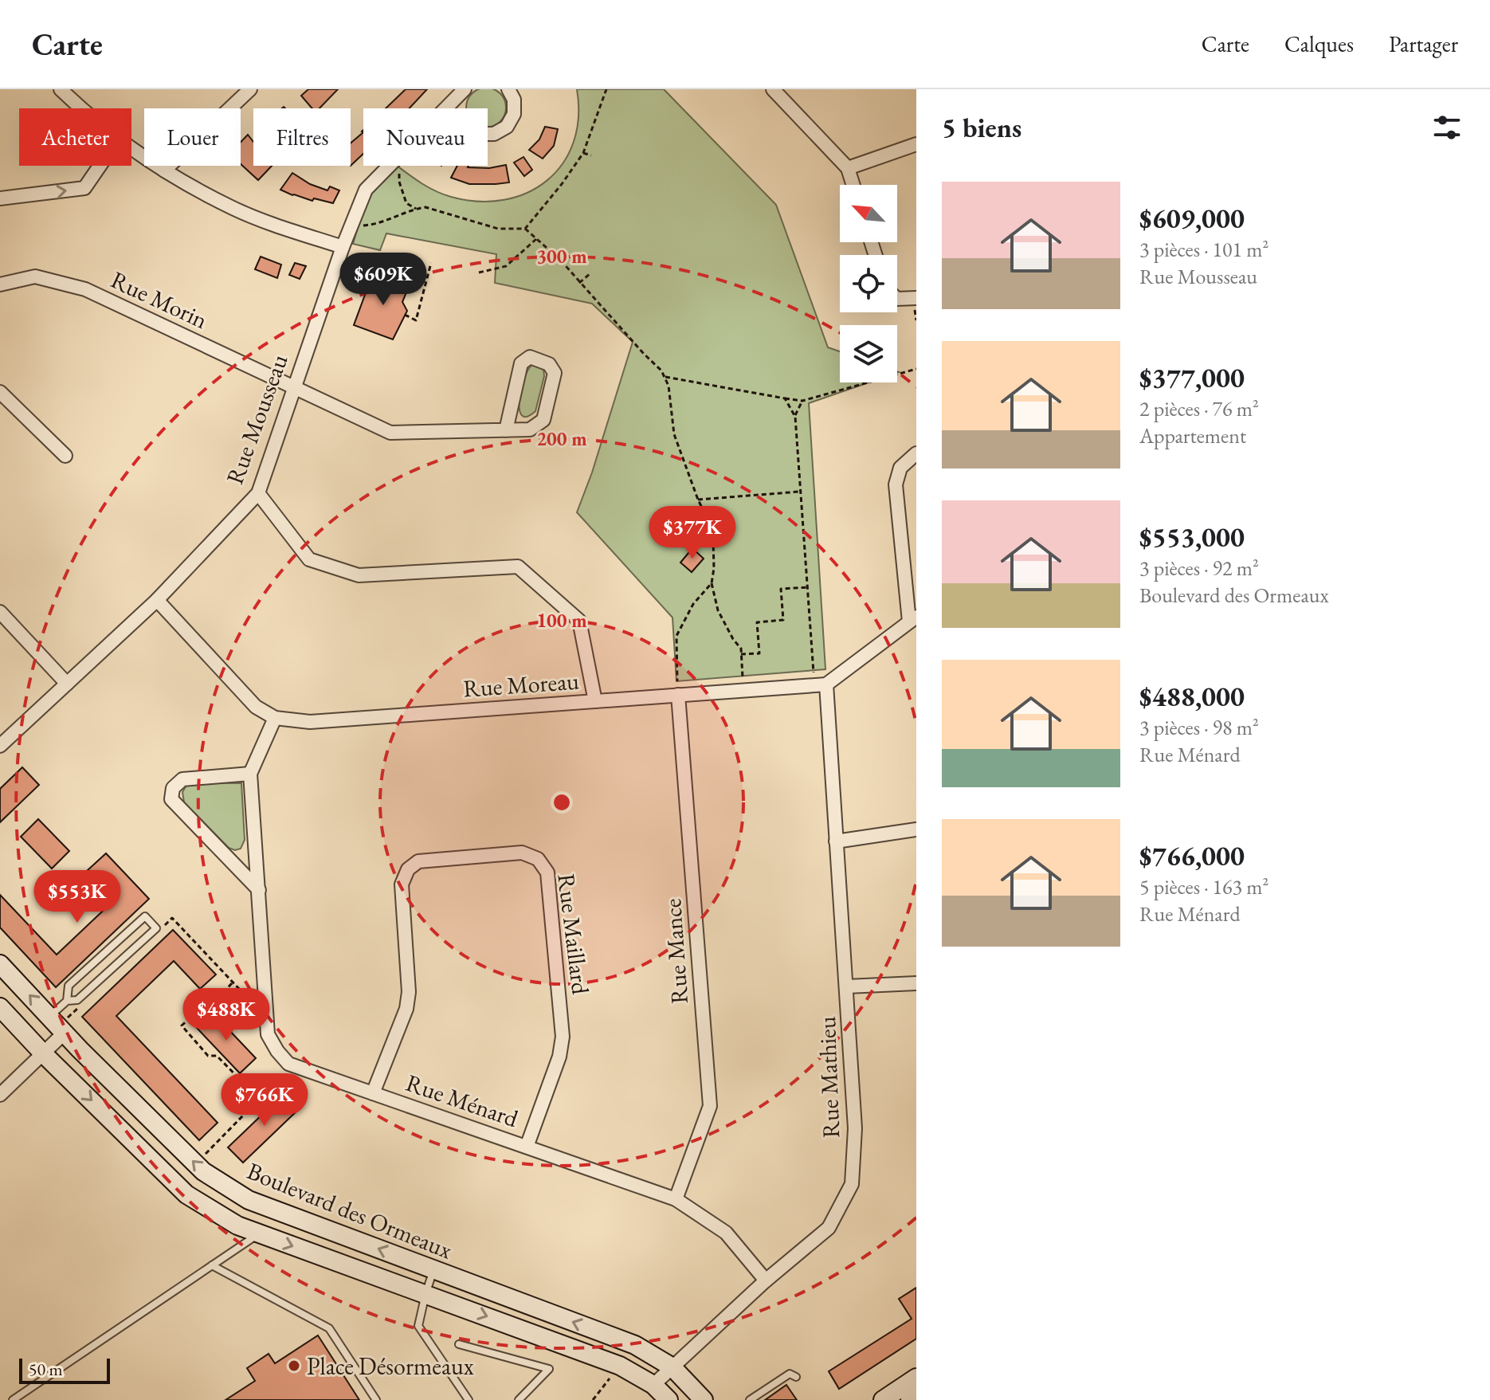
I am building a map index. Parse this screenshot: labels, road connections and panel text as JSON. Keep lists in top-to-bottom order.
{
  "streets": {
    "street": [
      "Rue Morin",
      "Rue Mousseau",
      "Rue Moreau",
      "Rue Maillard",
      "Rue Mance",
      "Rue Mathieu",
      "Rue Ménard",
      "Boulevard des Ormeaux"
    ]
  },
  "crossings": [
    ["Rue Morin", "Rue Mousseau"],
    ["Rue Mousseau", "Rue Moreau"],
    ["Rue Moreau", "Rue Mance"],
    ["Rue Moreau", "Rue Mathieu"],
    ["Rue Moreau", "Rue Ménard"],
    ["Rue Maillard", "Rue Ménard"],
    ["Rue Mance", "Rue Ménard"],
    ["Rue Mathieu", "Rue Ménard"],
    ["Rue Mathieu", "Boulevard des Ormeaux"]
  ],
  "places": ["Place Désormeaux"],
  "scale_bar": "50 m",
  "north": "top left",
  "page": {
    "header": "Carte",
    "nav": ["Carte", "Calques", "Partager"],
    "heading": "5 biens",
    "chip": [
      "Acheter",
      "Louer",
      "Filtres",
      "Nouveau"
    ],
    "list": [
      {
        "name": "$609,000",
        "note": "3 pièces · 101 m² · Rue Mousseau"
      },
      {
        "name": "$377,000",
        "note": "2 pièces · 76 m² · Appartement"
      },
      {
        "name": "$553,000",
        "note": "3 pièces · 92 m² · Boulevard des Ormeaux"
      },
      {
        "name": "$488,000",
        "note": "3 pièces · 98 m² · Rue Ménard"
      },
      {
        "name": "$766,000",
        "note": "5 pièces · 163 m² · Rue Ménard"
      }
    ],
    "price": [
      "$609K",
      "$377K",
      "$553K",
      "$488K",
      "$766K"
    ],
    "scale": "50 m"
  },
  "rings": ["300 m", "200 m", "100 m"]
}
